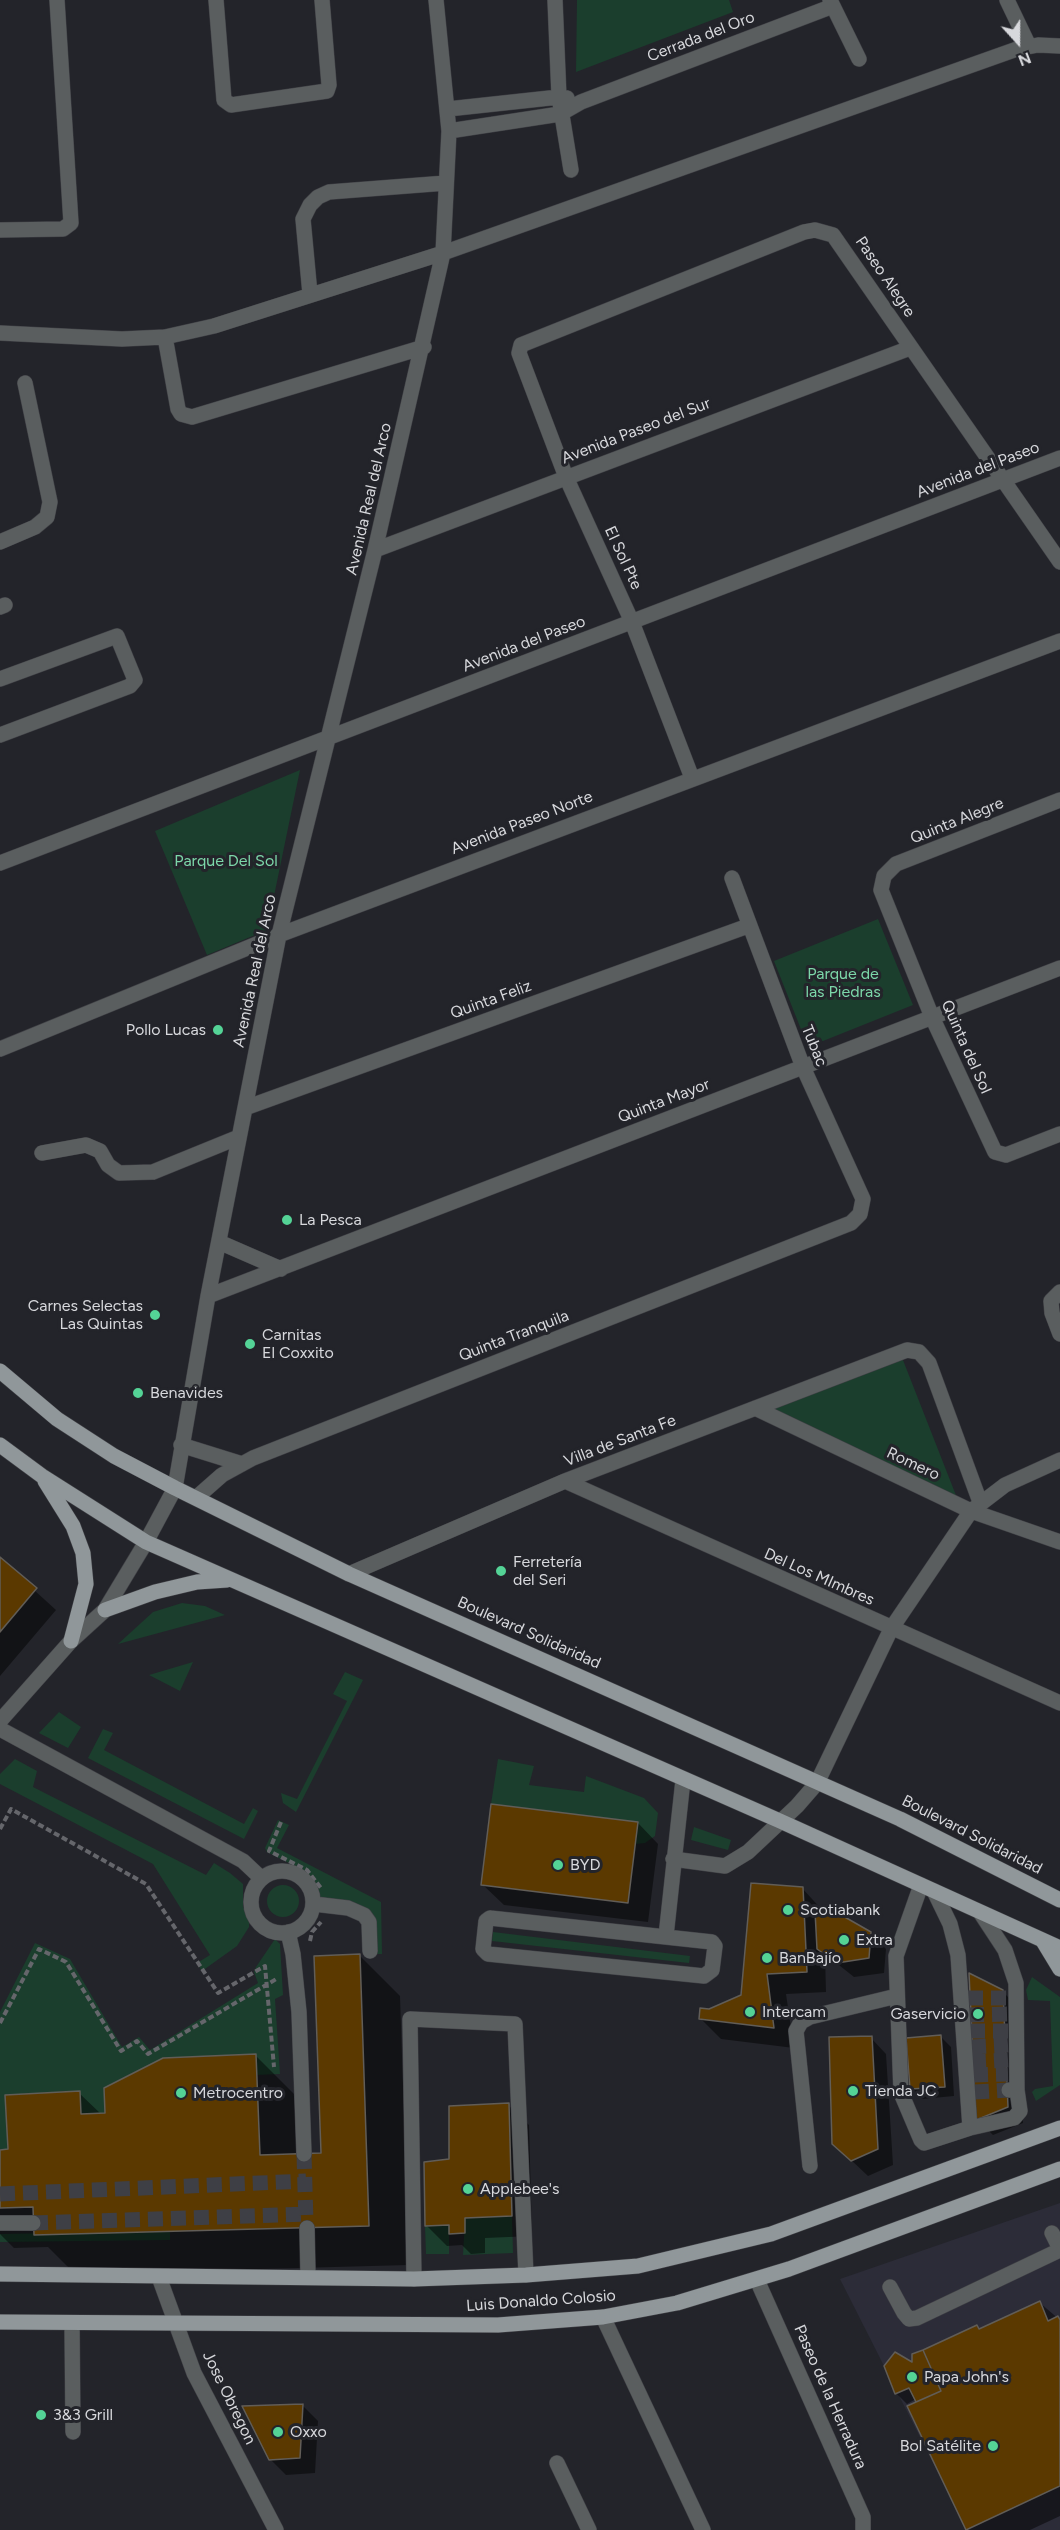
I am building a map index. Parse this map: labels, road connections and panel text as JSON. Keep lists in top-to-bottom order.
{
  "streets": {
    "main road": ["Boulevard Solidaridad", "Luis Donaldo Colosio"],
    "street": [
      "Cerrada del Oro",
      "Paseo Alegre",
      "Avenida Paseo del Sur",
      "Avenida del Paseo",
      "Avenida Real del Arco",
      "El Sol Pte",
      "Quinta Alegre",
      "Avenida Paseo Norte",
      "Quinta Feliz",
      "Tubac",
      "Quinta del Sol",
      "Quinta Mayor",
      "Quinta Tranquila",
      "Villa de Santa Fe",
      "Romero",
      "Del Los MImbres",
      "Paseo de la Herradura",
      "Jose Obregon"
    ]
  },
  "crossings": [
    ["Cerrada del Oro", "Avenida Real del Arco"],
    ["Paseo Alegre", "Avenida Paseo del Sur"],
    ["Paseo Alegre", "Avenida del Paseo"],
    ["Paseo Alegre", "El Sol Pte"],
    ["Avenida Paseo del Sur", "Avenida Real del Arco"],
    ["Avenida Paseo del Sur", "El Sol Pte"],
    ["Avenida del Paseo", "Avenida Real del Arco"],
    ["Avenida del Paseo", "El Sol Pte"],
    ["Avenida Real del Arco", "Avenida Paseo Norte"],
    ["Avenida Real del Arco", "Quinta Feliz"],
    ["Avenida Real del Arco", "Quinta Mayor"],
    ["Avenida Real del Arco", "Boulevard Solidaridad"],
    ["El Sol Pte", "Avenida Paseo Norte"],
    ["Quinta Alegre", "Quinta del Sol"],
    ["Quinta Feliz", "Tubac"],
    ["Tubac", "Quinta Mayor"],
    ["Tubac", "Quinta Tranquila"],
    ["Quinta del Sol", "Quinta Mayor"],
    ["Quinta Tranquila", "Boulevard Solidaridad"],
    ["Villa de Santa Fe", "Romero"],
    ["Villa de Santa Fe", "Del Los MImbres"],
    ["Villa de Santa Fe", "Boulevard Solidaridad"],
    ["Luis Donaldo Colosio", "Paseo de la Herradura"],
    ["Luis Donaldo Colosio", "Jose Obregon"]
  ],
  "parks": ["Parque Del Sol", "Parque de las Piedras"],
  "places": [
    "Pollo Lucas",
    "La Pesca",
    "Carnes Selectas Las Quintas",
    "Carnitas El Coxxito",
    "Benavides",
    "Ferretería del Seri",
    "BYD",
    "Scotiabank",
    "Extra",
    "BanBajío",
    "Intercam",
    "Gaservicio",
    "Tienda JC",
    "Metrocentro",
    "Applebee's",
    "Papa John's",
    "3&3 Grill",
    "Oxxo",
    "Bol Satélite"
  ],
  "north": "bottom"
}
